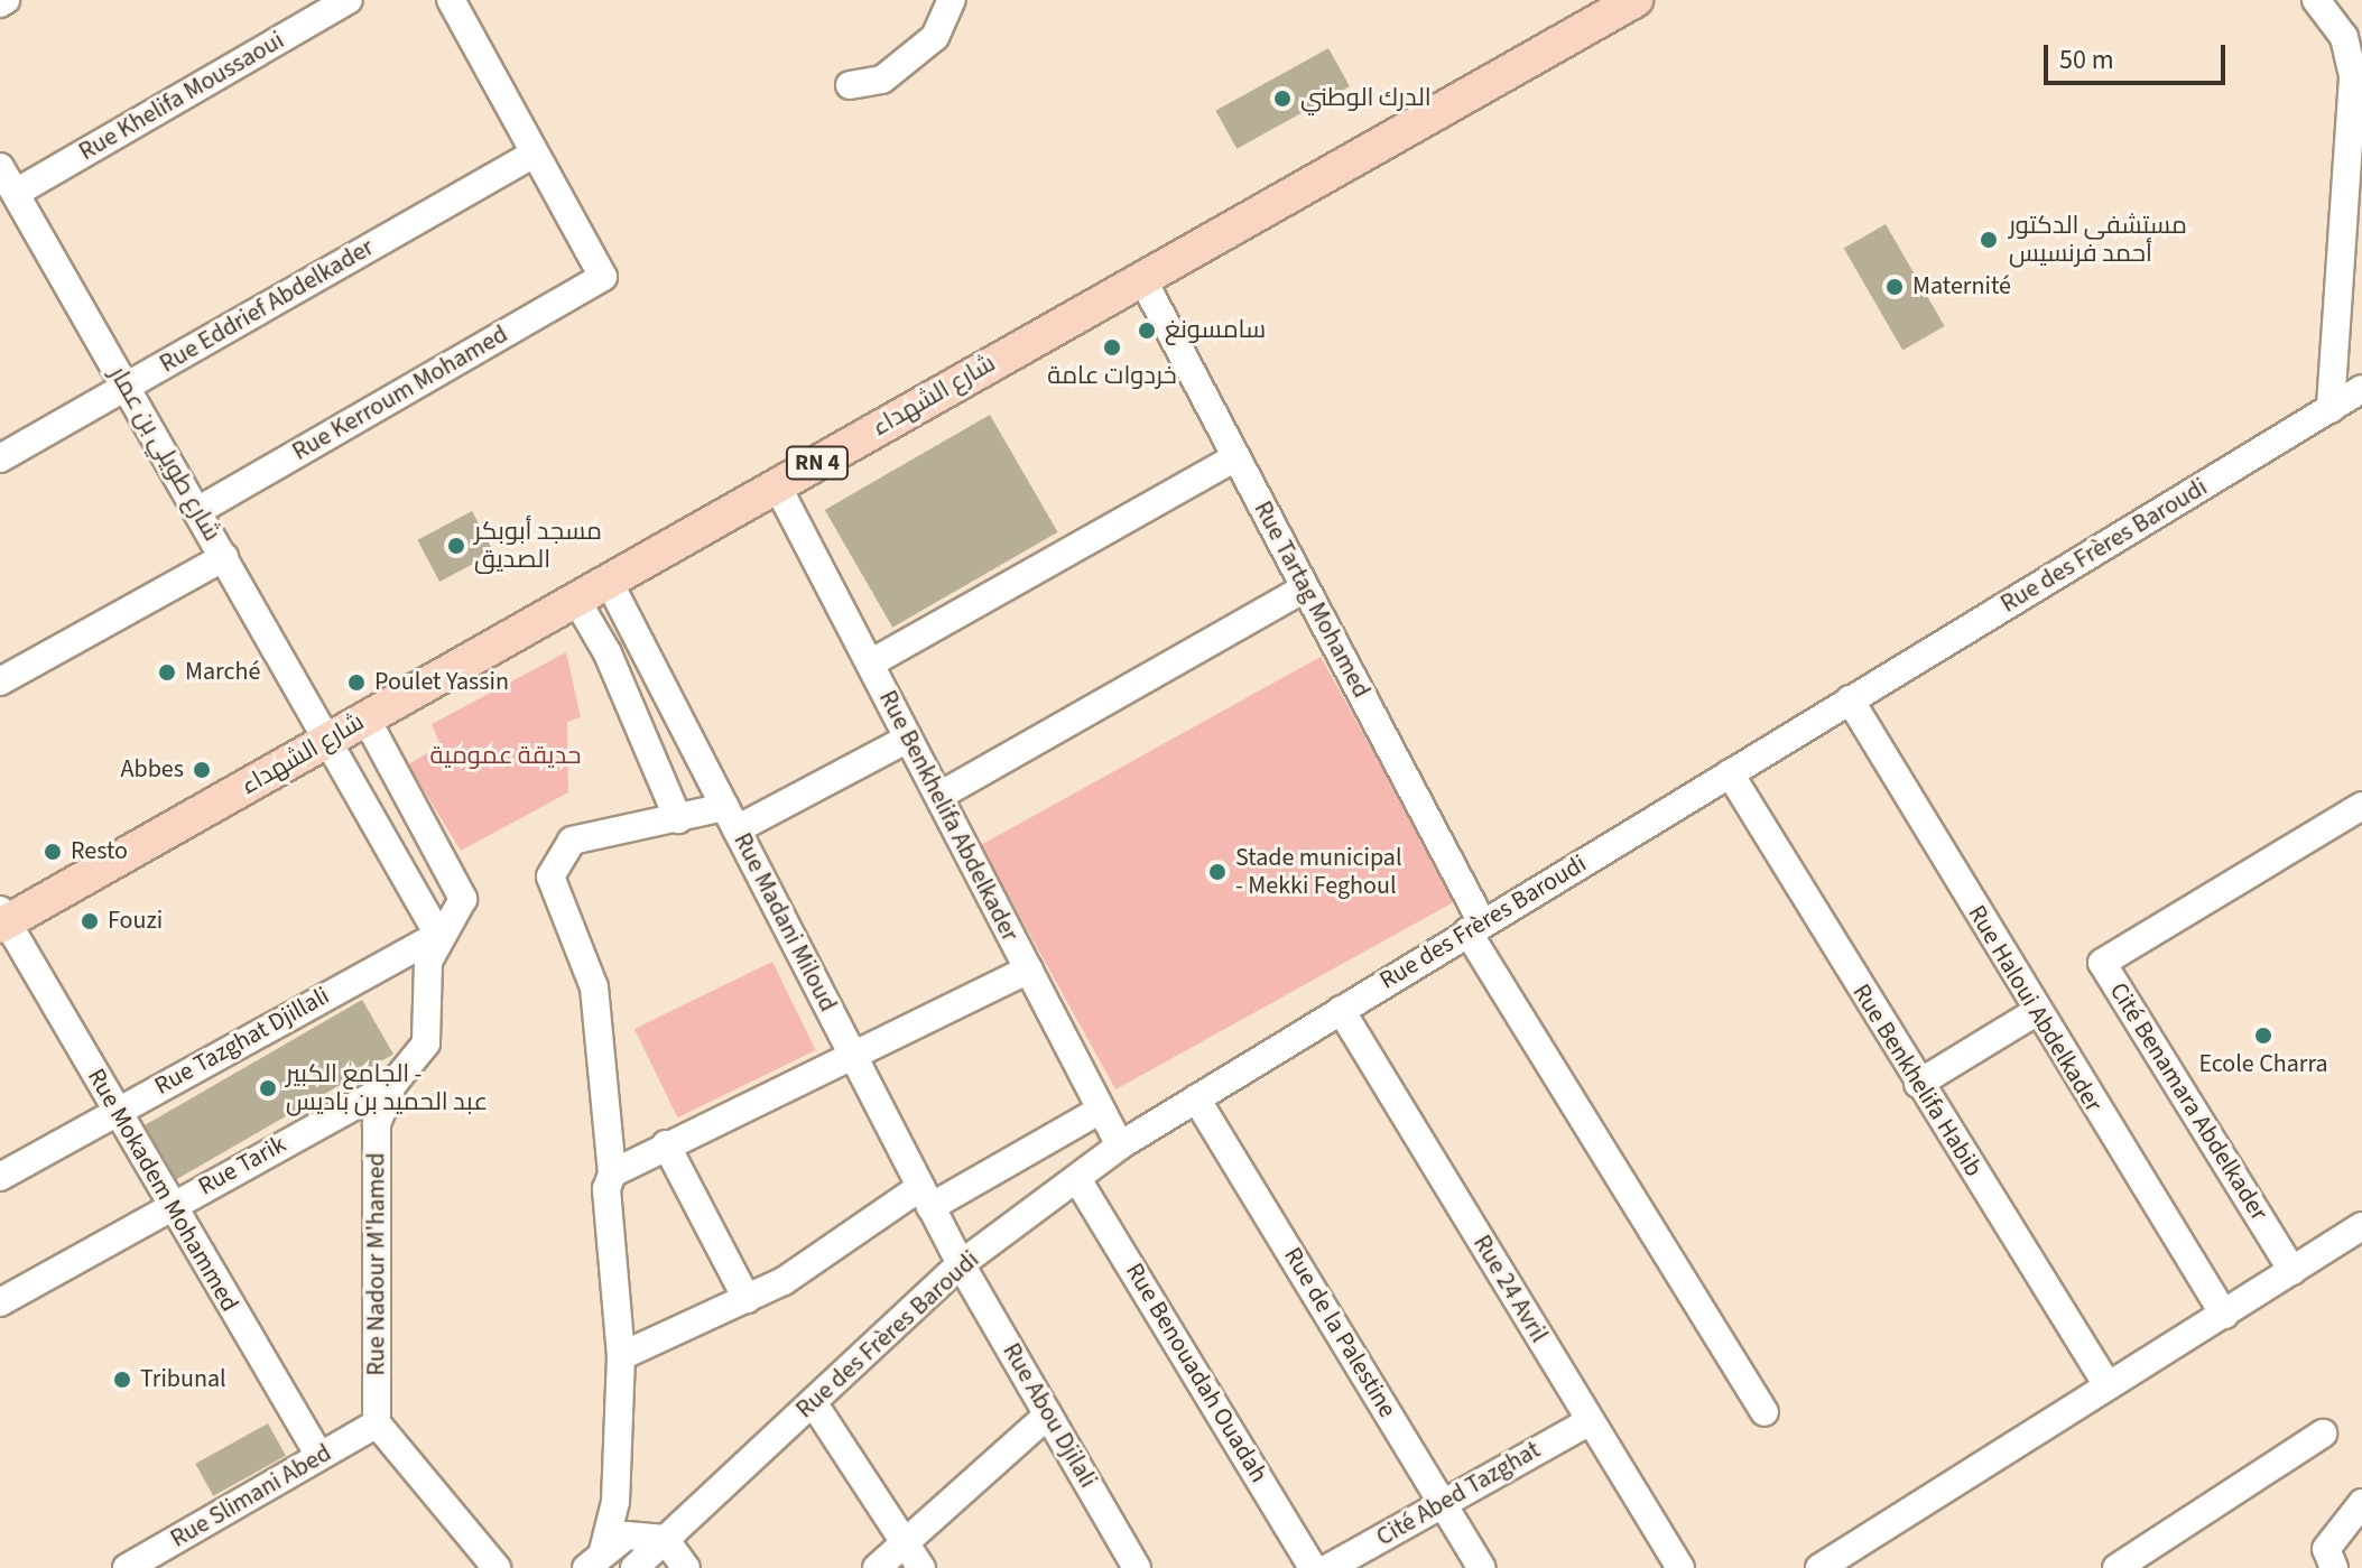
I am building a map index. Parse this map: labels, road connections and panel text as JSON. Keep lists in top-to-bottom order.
{
  "streets": {
    "main road": ["شارع الشهداء", "RN 4"],
    "street": [
      "Rue Khelifa Moussaoui",
      "Rue Eddrief Abdelkader",
      "Rue Kerroum Mohamed",
      "شارع طويلي بن عمار",
      "Rue des Frères Baroudi",
      "Rue Tartag Mohamed",
      "Rue Benkhelifa Abdelkader",
      "Rue Madani Miloud",
      "Rue Haloui Abdelkader",
      "Rue Tazghat Djillali",
      "Rue Benkhelifa Habib",
      "Cité Benamara Abdelkader",
      "Rue Tarik",
      "Rue Mokadem Mohammed",
      "Rue Nadour M'hamed",
      "Rue 24 Avril",
      "Rue de la Palestine",
      "Rue Benouadah Ouadah",
      "Rue Abou Djilali",
      "Cité Abed Tazghat",
      "Rue Slimani Abed"
    ]
  },
  "crossings": [
    ["Rue Khelifa Moussaoui", "شارع طويلي بن عمار"],
    ["Rue Eddrief Abdelkader", "Rue Kerroum Mohamed"],
    ["Rue Eddrief Abdelkader", "شارع طويلي بن عمار"],
    ["Rue Kerroum Mohamed", "شارع طويلي بن عمار"],
    ["شارع الشهداء", "شارع طويلي بن عمار"],
    ["شارع الشهداء", "Rue Tartag Mohamed"],
    ["شارع الشهداء", "Rue Benkhelifa Abdelkader"],
    ["شارع الشهداء", "Rue Madani Miloud"],
    ["شارع الشهداء", "Rue Mokadem Mohammed"],
    ["شارع الشهداء", "Rue Nadour M'hamed"],
    ["Rue des Frères Baroudi", "Rue Tartag Mohamed"],
    ["Rue des Frères Baroudi", "Rue Benkhelifa Abdelkader"],
    ["Rue des Frères Baroudi", "Rue Madani Miloud"],
    ["Rue des Frères Baroudi", "Rue Haloui Abdelkader"],
    ["Rue des Frères Baroudi", "Rue Benkhelifa Habib"],
    ["Rue des Frères Baroudi", "Rue 24 Avril"],
    ["Rue des Frères Baroudi", "Rue de la Palestine"],
    ["Rue des Frères Baroudi", "Rue Benouadah Ouadah"],
    ["Rue des Frères Baroudi", "Rue Abou Djilali"],
    ["Rue Madani Miloud", "Rue Abou Djilali"],
    ["Rue Tazghat Djillali", "Rue Mokadem Mohammed"],
    ["Rue Tazghat Djillali", "Rue Nadour M'hamed"],
    ["Rue Tarik", "Rue Mokadem Mohammed"],
    ["Rue Tarik", "Rue Nadour M'hamed"],
    ["Rue Mokadem Mohammed", "Rue Slimani Abed"],
    ["Rue Nadour M'hamed", "Rue Slimani Abed"],
    ["Rue 24 Avril", "Cité Abed Tazghat"],
    ["Rue de la Palestine", "Cité Abed Tazghat"]
  ],
  "parks": ["حديقة عمومية"],
  "places": [
    "الدرك الوطني",
    "مستشفى الدكتور أحمد فرنسيس",
    "Maternité",
    "سامسونغ",
    "خردوات عامة",
    "مسجد أبوبكر الصديق",
    "Marché",
    "Poulet Yassin",
    "Abbes",
    "Resto",
    "Stade municipal - Mekki Feghoul",
    "Fouzi",
    "Ecole Charra",
    "الجامع الكبير - عبد الحميد بن باديس",
    "Tribunal"
  ],
  "scale_bar": "50 m"
}
